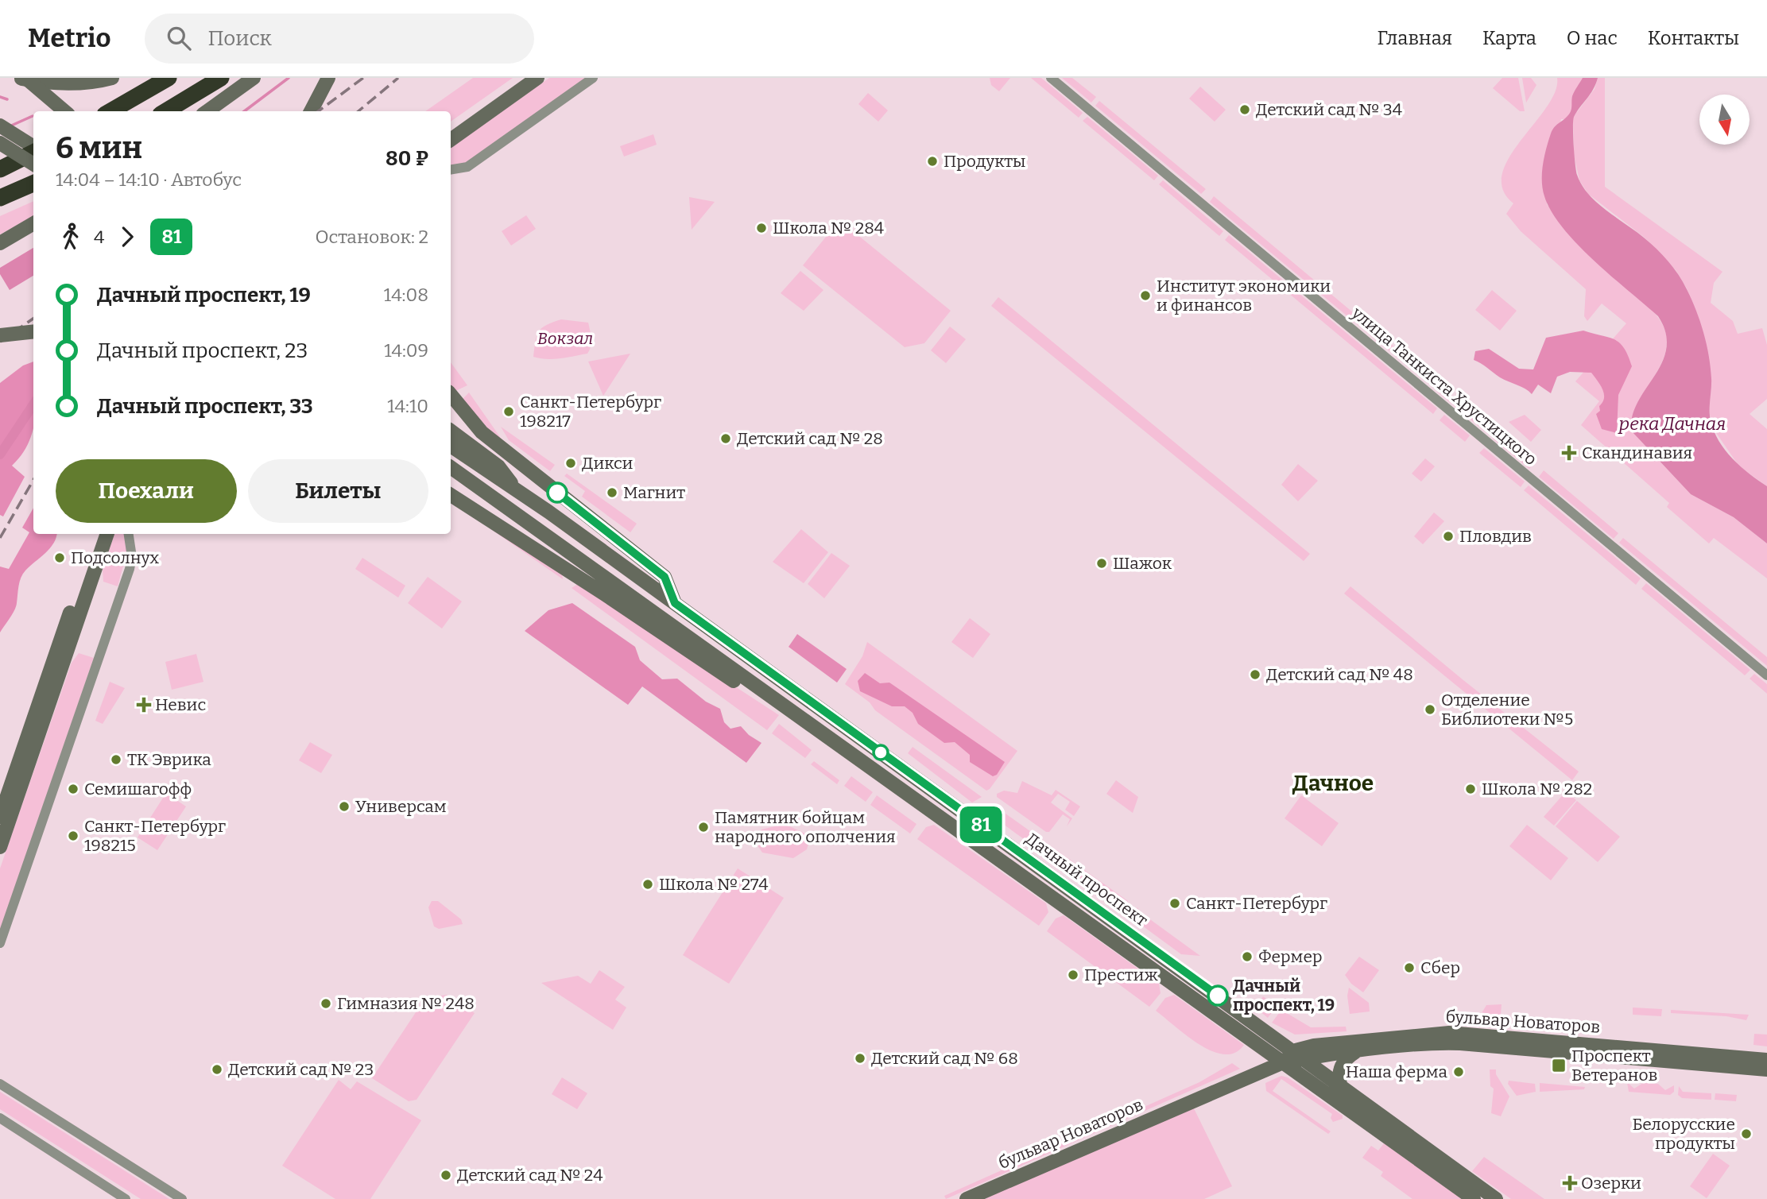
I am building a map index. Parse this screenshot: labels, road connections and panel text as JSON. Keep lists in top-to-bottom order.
{
  "streets": {
    "main road": ["Дачный проспект", "бульвар Новаторов"],
    "street": ["улица Танкиста Хрустицкого"]
  },
  "crossings": [
    ["Дачный проспект", "бульвар Новаторов"]
  ],
  "districts": ["Дачное"],
  "water": ["река Дачная"],
  "parks": ["Вокзал"],
  "places": {
    "other": [
      "Детский сад № 34",
      "Продукты",
      "Школа № 284",
      "Институт экономики и финансов",
      "Санкт-Петербург 198217",
      "Детский сад № 28",
      "Дикси",
      "Магнит",
      "Пловдив",
      "Подсолнух",
      "Шажок",
      "Детский сад № 48",
      "Отделение Библиотеки №5",
      "ТК Эврика",
      "Семишагофф",
      "Школа № 282",
      "Универсам",
      "Памятник бойцам народного ополчения",
      "Санкт-Петербург 198215",
      "Школа № 274",
      "Санкт-Петербург",
      "Фермер",
      "Сбер",
      "Престиж",
      "Дачный проспект, 19",
      "Гимназия № 248",
      "Детский сад № 68",
      "Детский сад № 23",
      "Наша ферма",
      "Белорусские продукты",
      "Детский сад № 24"
    ],
    "health": ["Скандинавия", "Невис", "Озерки"],
    "transit": ["Проспект Ветеранов"]
  },
  "lines": ["bus line 81"],
  "north": "bottom",
  "page": {
    "header": "Metrio",
    "search": "Поиск",
    "nav": [
      "Главная",
      "Карта",
      "О нас",
      "Контакты"
    ],
    "on_map": "81",
    "heading": ["6 мин", "14:04 – 14:10 · Автобус", "80 ₽"],
    "legs": ["4", "81", "Остановок: 2"],
    "list": [
      {
        "name": "Дачный проспект, 19",
        "value": "14:08"
      },
      {
        "name": "Дачный проспект, 23",
        "value": "14:09"
      },
      {
        "name": "Дачный проспект, 33",
        "value": "14:10"
      }
    ],
    "buttons": ["Поехали", "Билеты"]
  }
}
